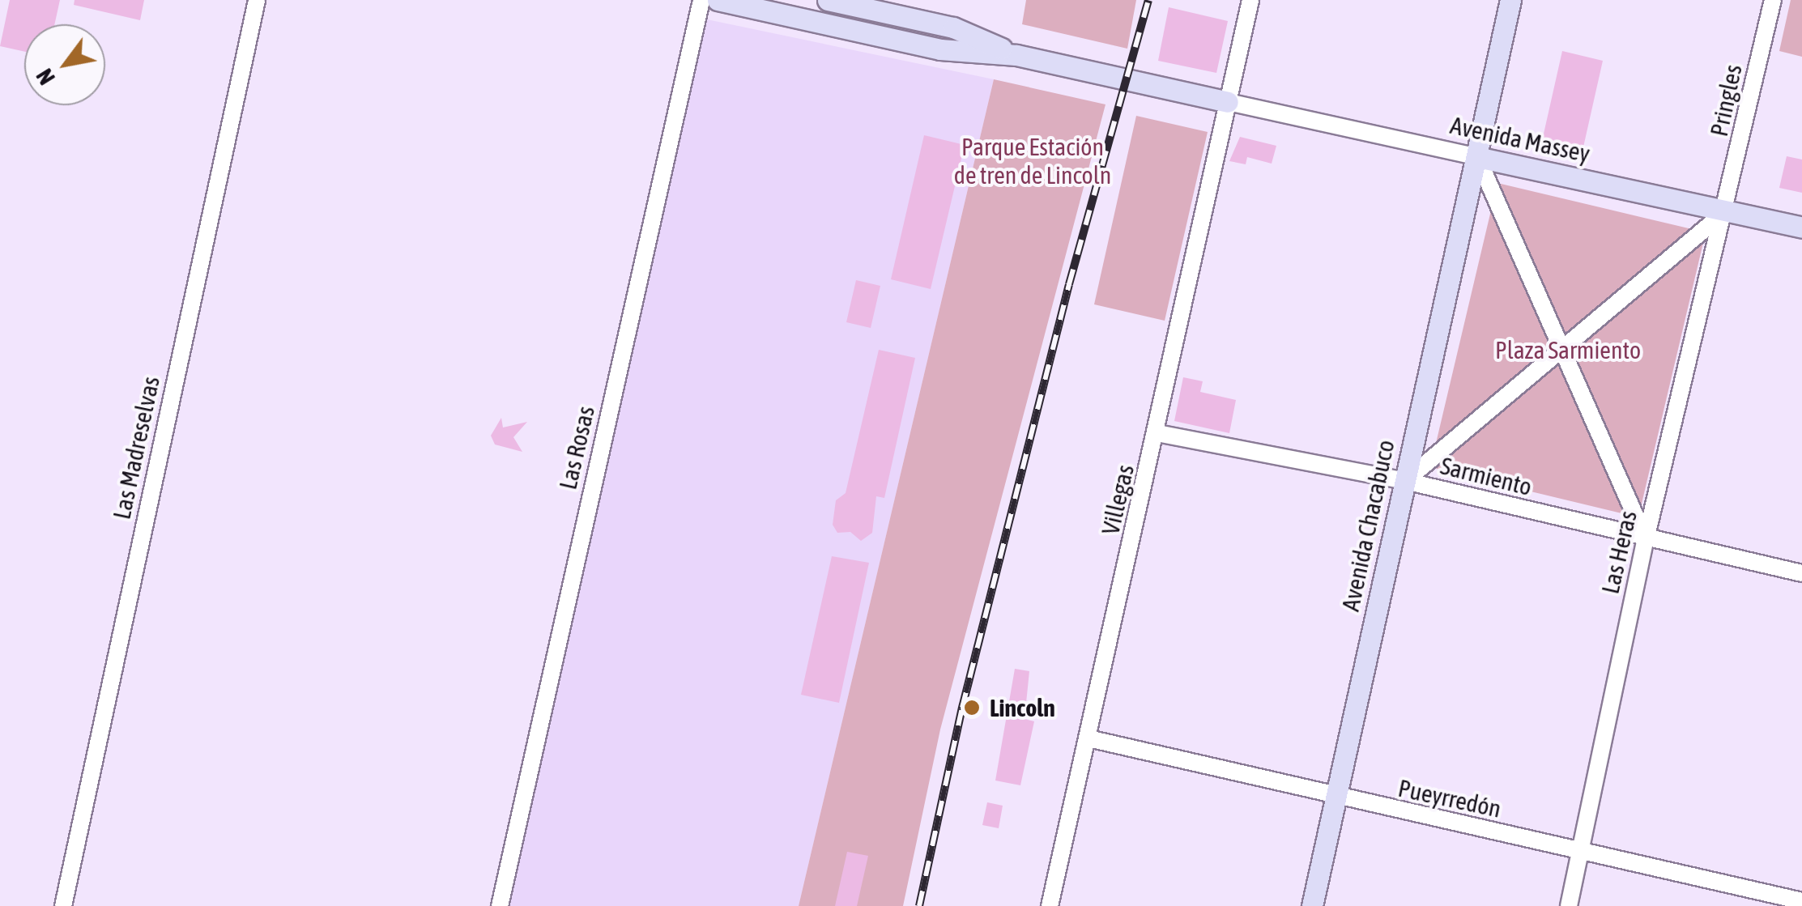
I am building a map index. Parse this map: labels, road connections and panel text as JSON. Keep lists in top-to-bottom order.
{
  "streets": {
    "main road": ["Avenida Massey", "Avenida Chacabuco"],
    "street": [
      "Pringles",
      "Las Madreselvas",
      "Las Rosas",
      "Sarmiento",
      "Villegas",
      "Las Heras",
      "Pueyrredón"
    ]
  },
  "crossings": [
    ["Pringles", "Avenida Massey"],
    ["Pringles", "Las Heras"],
    ["Avenida Massey", "Villegas"],
    ["Avenida Massey", "Avenida Chacabuco"],
    ["Avenida Massey", "Las Heras"],
    ["Sarmiento", "Villegas"],
    ["Sarmiento", "Avenida Chacabuco"],
    ["Sarmiento", "Las Heras"],
    ["Villegas", "Pueyrredón"],
    ["Avenida Chacabuco", "Pueyrredón"],
    ["Las Heras", "Pueyrredón"]
  ],
  "parks": ["Parque Estación de tren de Lincoln", "Plaza Sarmiento"],
  "places": ["Lincoln"],
  "north": "bottom left"
}
